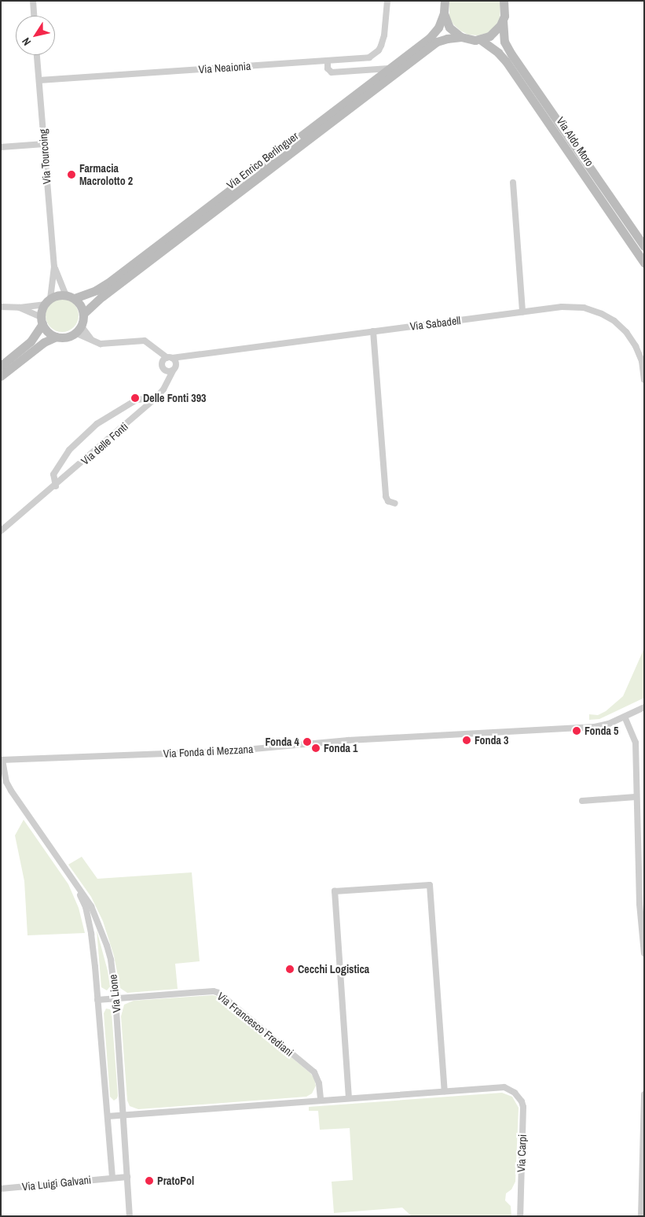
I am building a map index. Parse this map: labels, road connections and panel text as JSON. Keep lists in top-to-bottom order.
{
  "streets": {
    "main road": ["Via Aldo Moro", "Via Enrico Berlinguer"],
    "street": [
      "Via Neaionia",
      "Via Tourcoing",
      "Via Sabadell",
      "Via delle Fonti",
      "Via Fonda di Mezzana",
      "Via Lione",
      "Via Francesco Frediani",
      "Via Carpi",
      "Via Luigi Galvani"
    ]
  },
  "crossings": [
    ["Via Neaionia", "Via Tourcoing"],
    ["Via Aldo Moro", "Via Enrico Berlinguer"],
    ["Via Tourcoing", "Via Enrico Berlinguer"],
    ["Via Fonda di Mezzana", "Via Lione"],
    ["Via Lione", "Via Francesco Frediani"],
    ["Via Lione", "Via Luigi Galvani"]
  ],
  "places": [
    "Farmacia Macrolotto 2",
    "Delle Fonti 393",
    "Fonda 5",
    "Fonda 3",
    "Fonda 4",
    "Fonda 1",
    "Cecchi Logistica",
    "PratoPol"
  ],
  "north": "bottom left"
}
